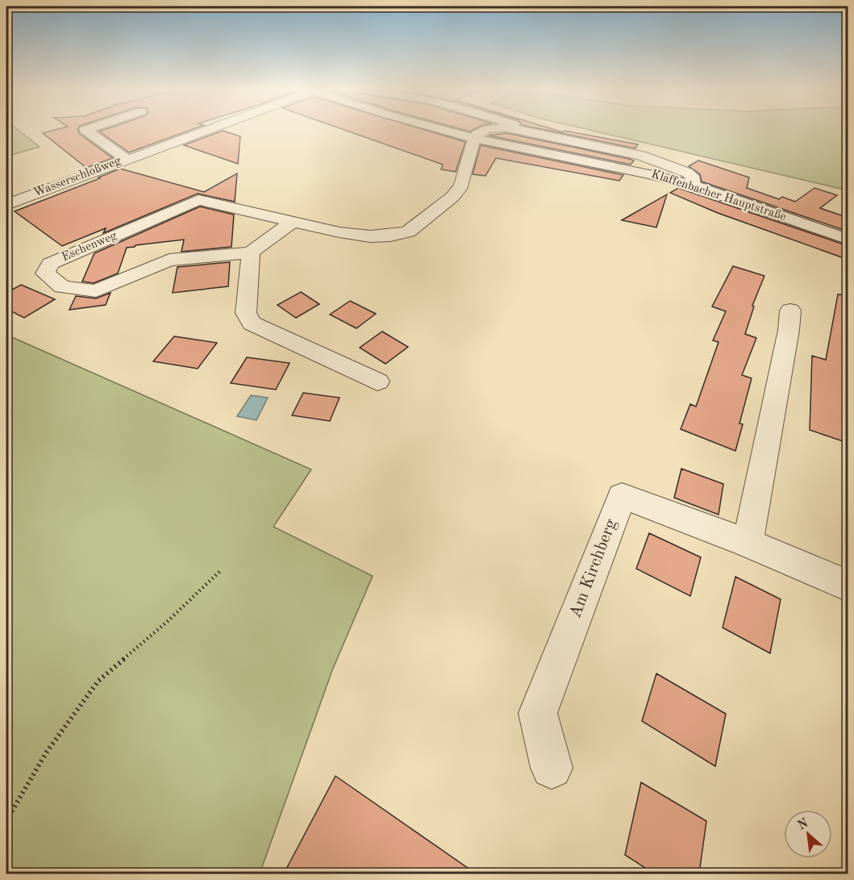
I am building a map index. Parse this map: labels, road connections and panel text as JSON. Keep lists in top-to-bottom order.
{
  "streets": {
    "street": [
      "Wasserschloßweg",
      "Klaffenbacher Hauptstraße",
      "Eschenweg",
      "Am Kirchberg"
    ]
  },
  "crossings": [
    ["Klaffenbacher Hauptstraße", "Eschenweg"]
  ],
  "north": "top left"
}
